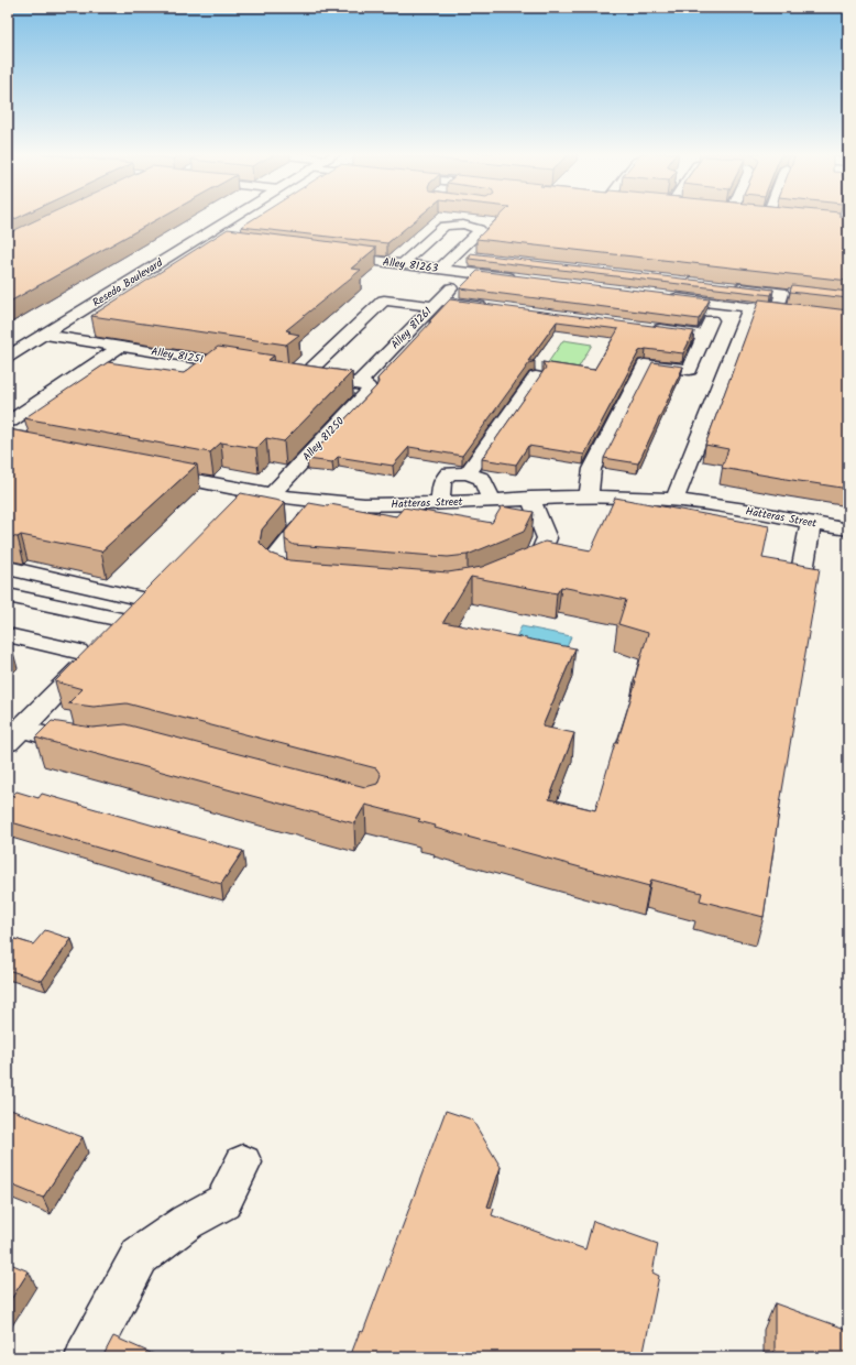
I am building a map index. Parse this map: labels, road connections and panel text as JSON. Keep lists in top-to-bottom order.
{
  "streets": {
    "main road": [
      "Alley 81263",
      "Reseda Boulevard",
      "Alley 81261",
      "Alley 81251",
      "Alley 81250",
      "Hatteras Street"
    ]
  },
  "crossings": [
    ["Alley 81263", "Alley 81261"],
    ["Reseda Boulevard", "Alley 81251"],
    ["Alley 81261", "Alley 81250"],
    ["Alley 81250", "Hatteras Street"]
  ]
}
